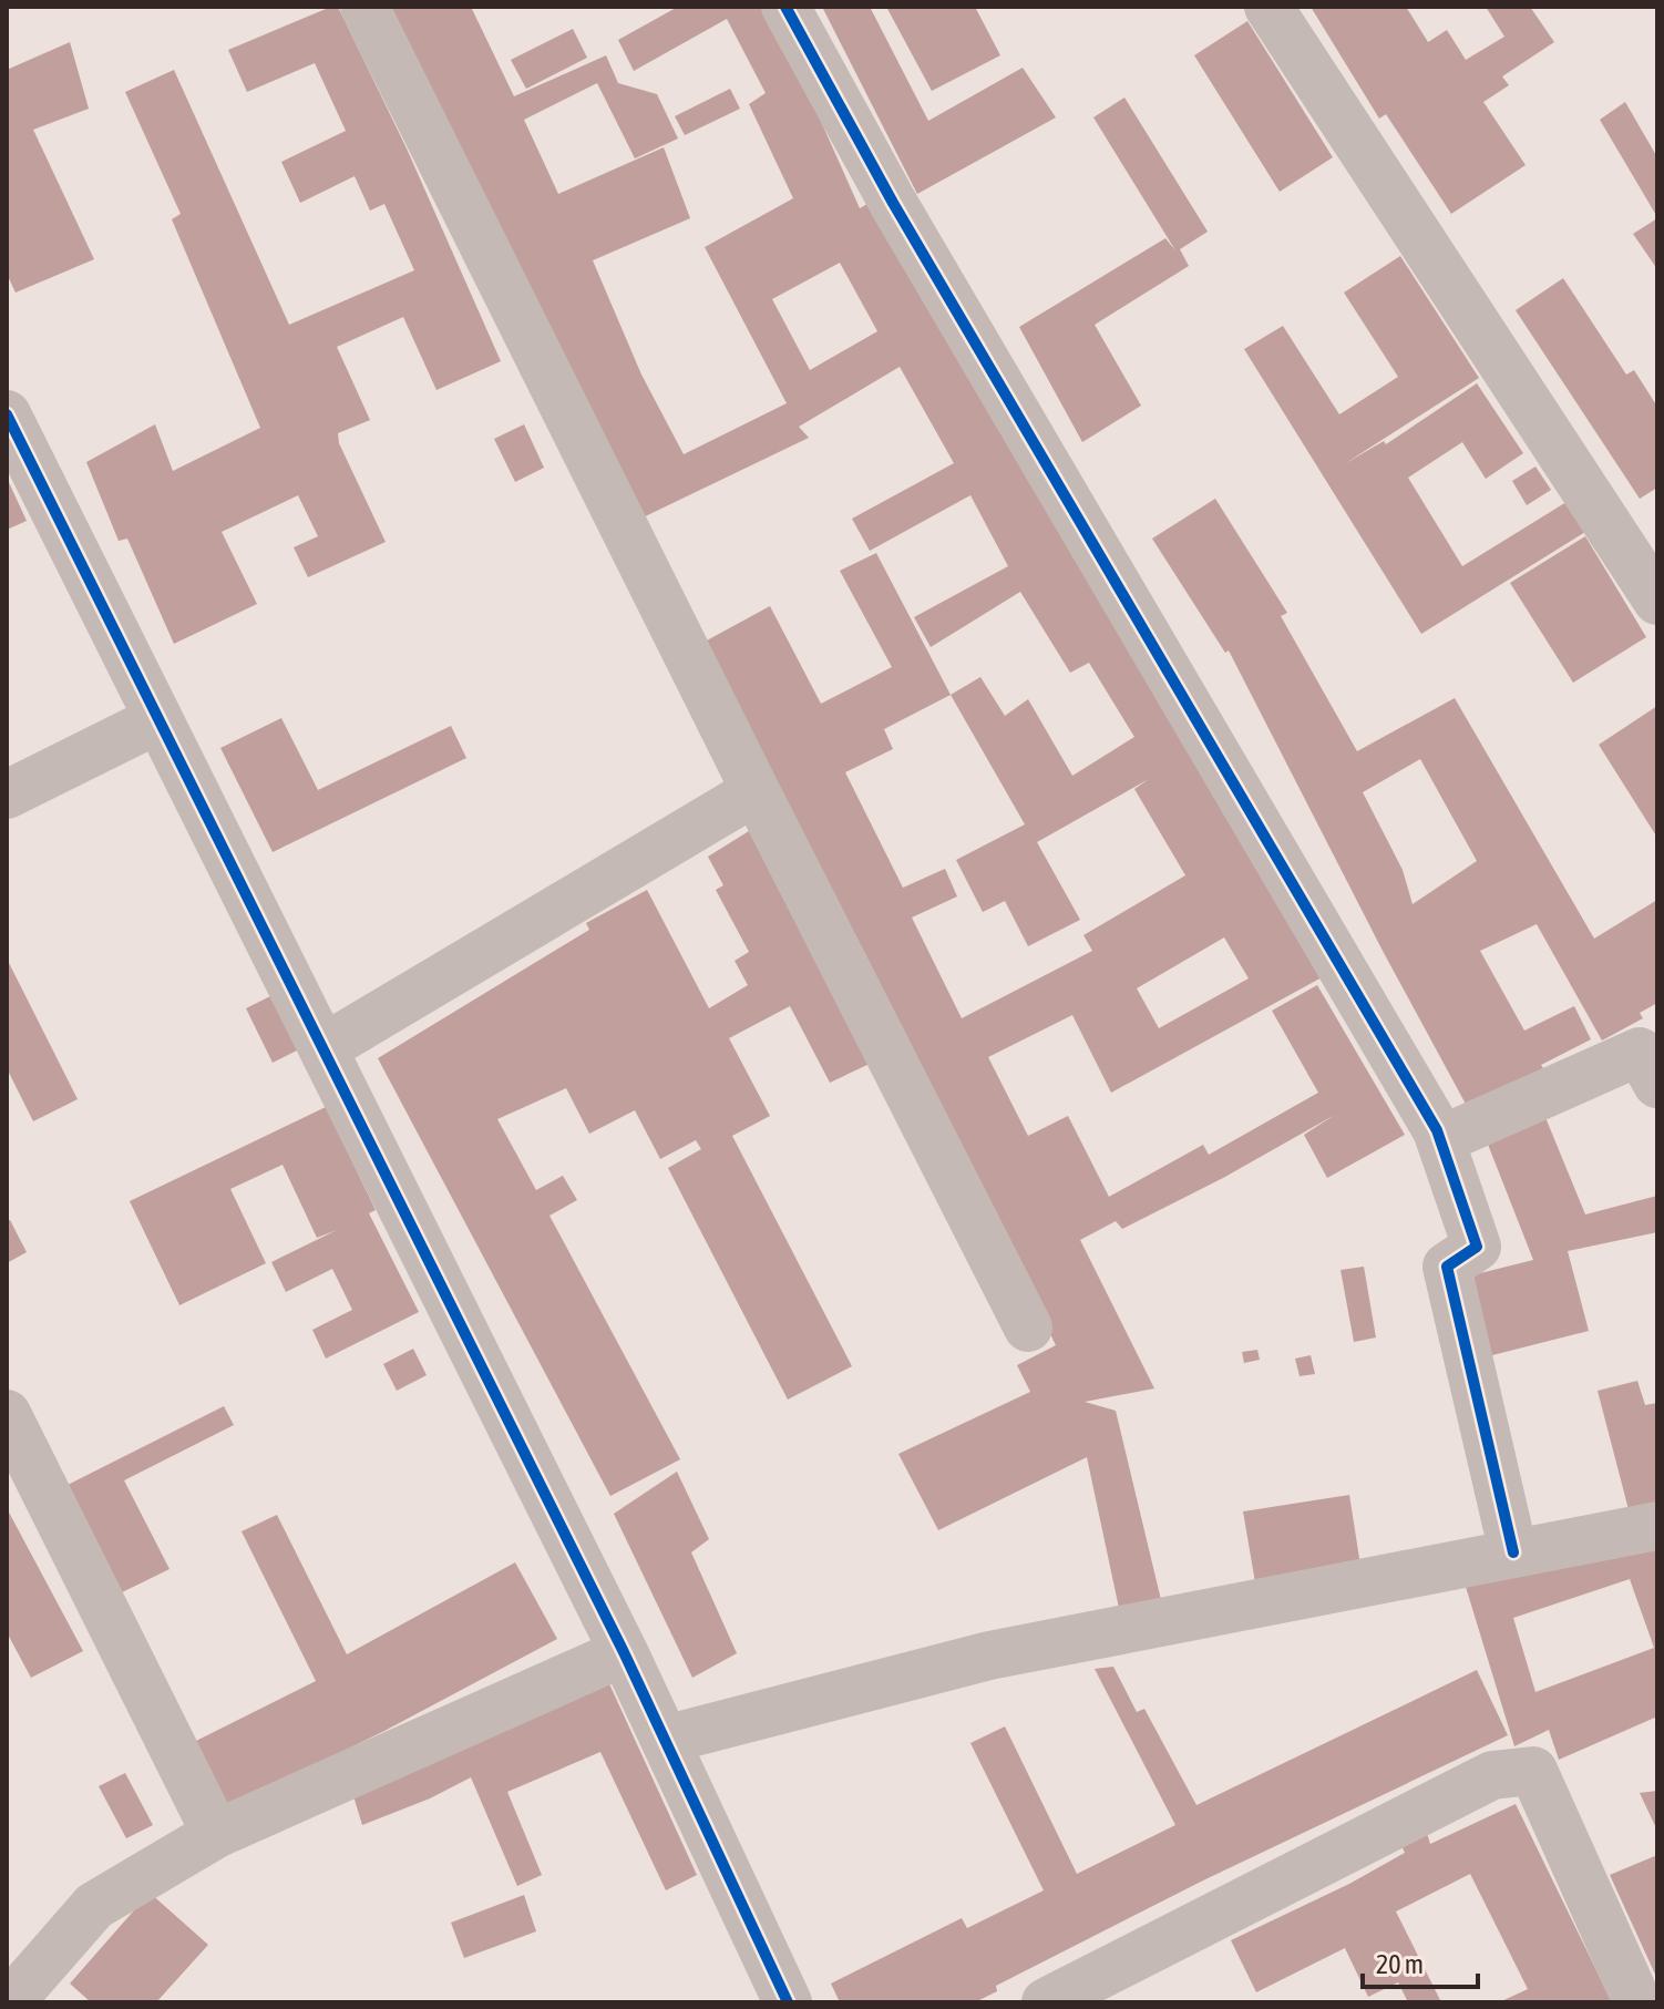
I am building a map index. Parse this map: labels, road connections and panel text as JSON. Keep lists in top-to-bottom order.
{
  "scale_bar": "20 m"
}
